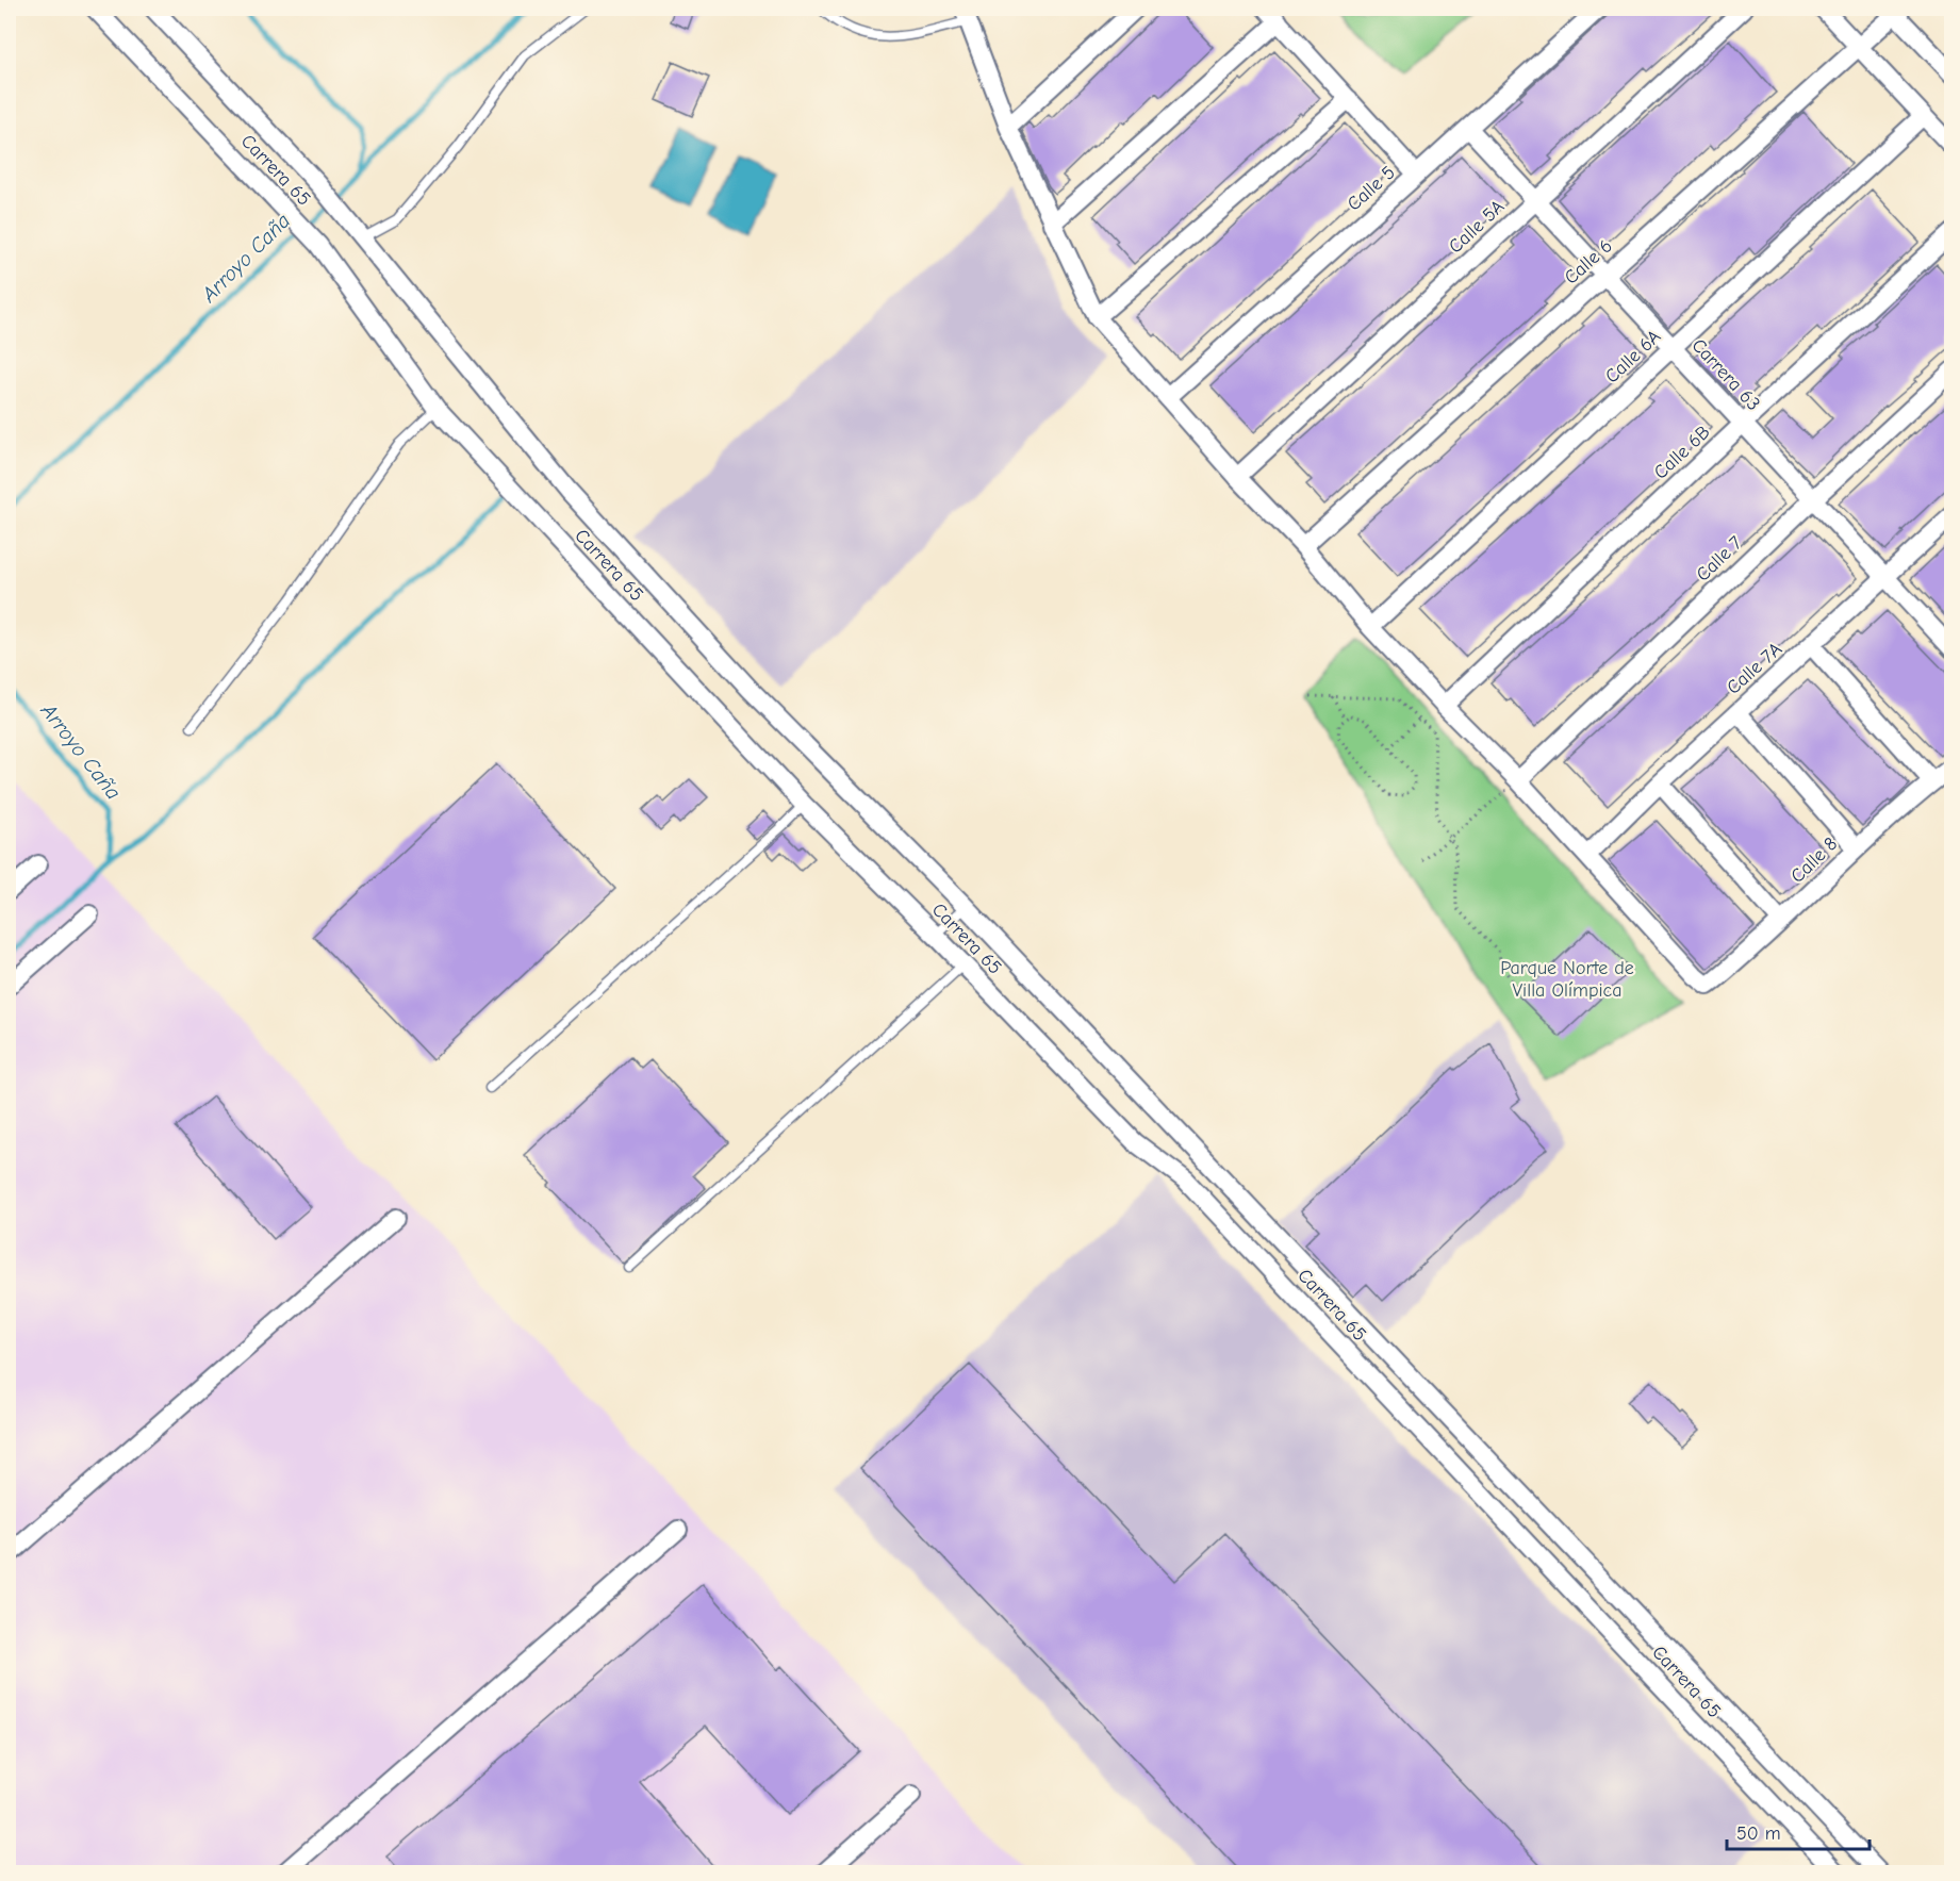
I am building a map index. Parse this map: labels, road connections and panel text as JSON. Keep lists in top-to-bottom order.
{
  "streets": {
    "street": [
      "Carrera 65",
      "Calle 5",
      "Calle 5A",
      "Calle 6",
      "Calle 6A",
      "Carrera 63",
      "Calle 6B",
      "Calle 7",
      "Calle 7A",
      "Calle 8"
    ]
  },
  "crossings": [
    ["Calle 5", "Carrera 63"],
    ["Calle 5A", "Carrera 63"],
    ["Calle 6", "Carrera 63"],
    ["Calle 6A", "Carrera 63"],
    ["Carrera 63", "Calle 6B"],
    ["Carrera 63", "Calle 7"],
    ["Carrera 63", "Calle 7A"],
    ["Calle 7A", "Calle 8"]
  ],
  "water": ["Arroyo Caña"],
  "parks": ["Parque Norte de Villa Olímpica"],
  "scale_bar": "50 m"
}
